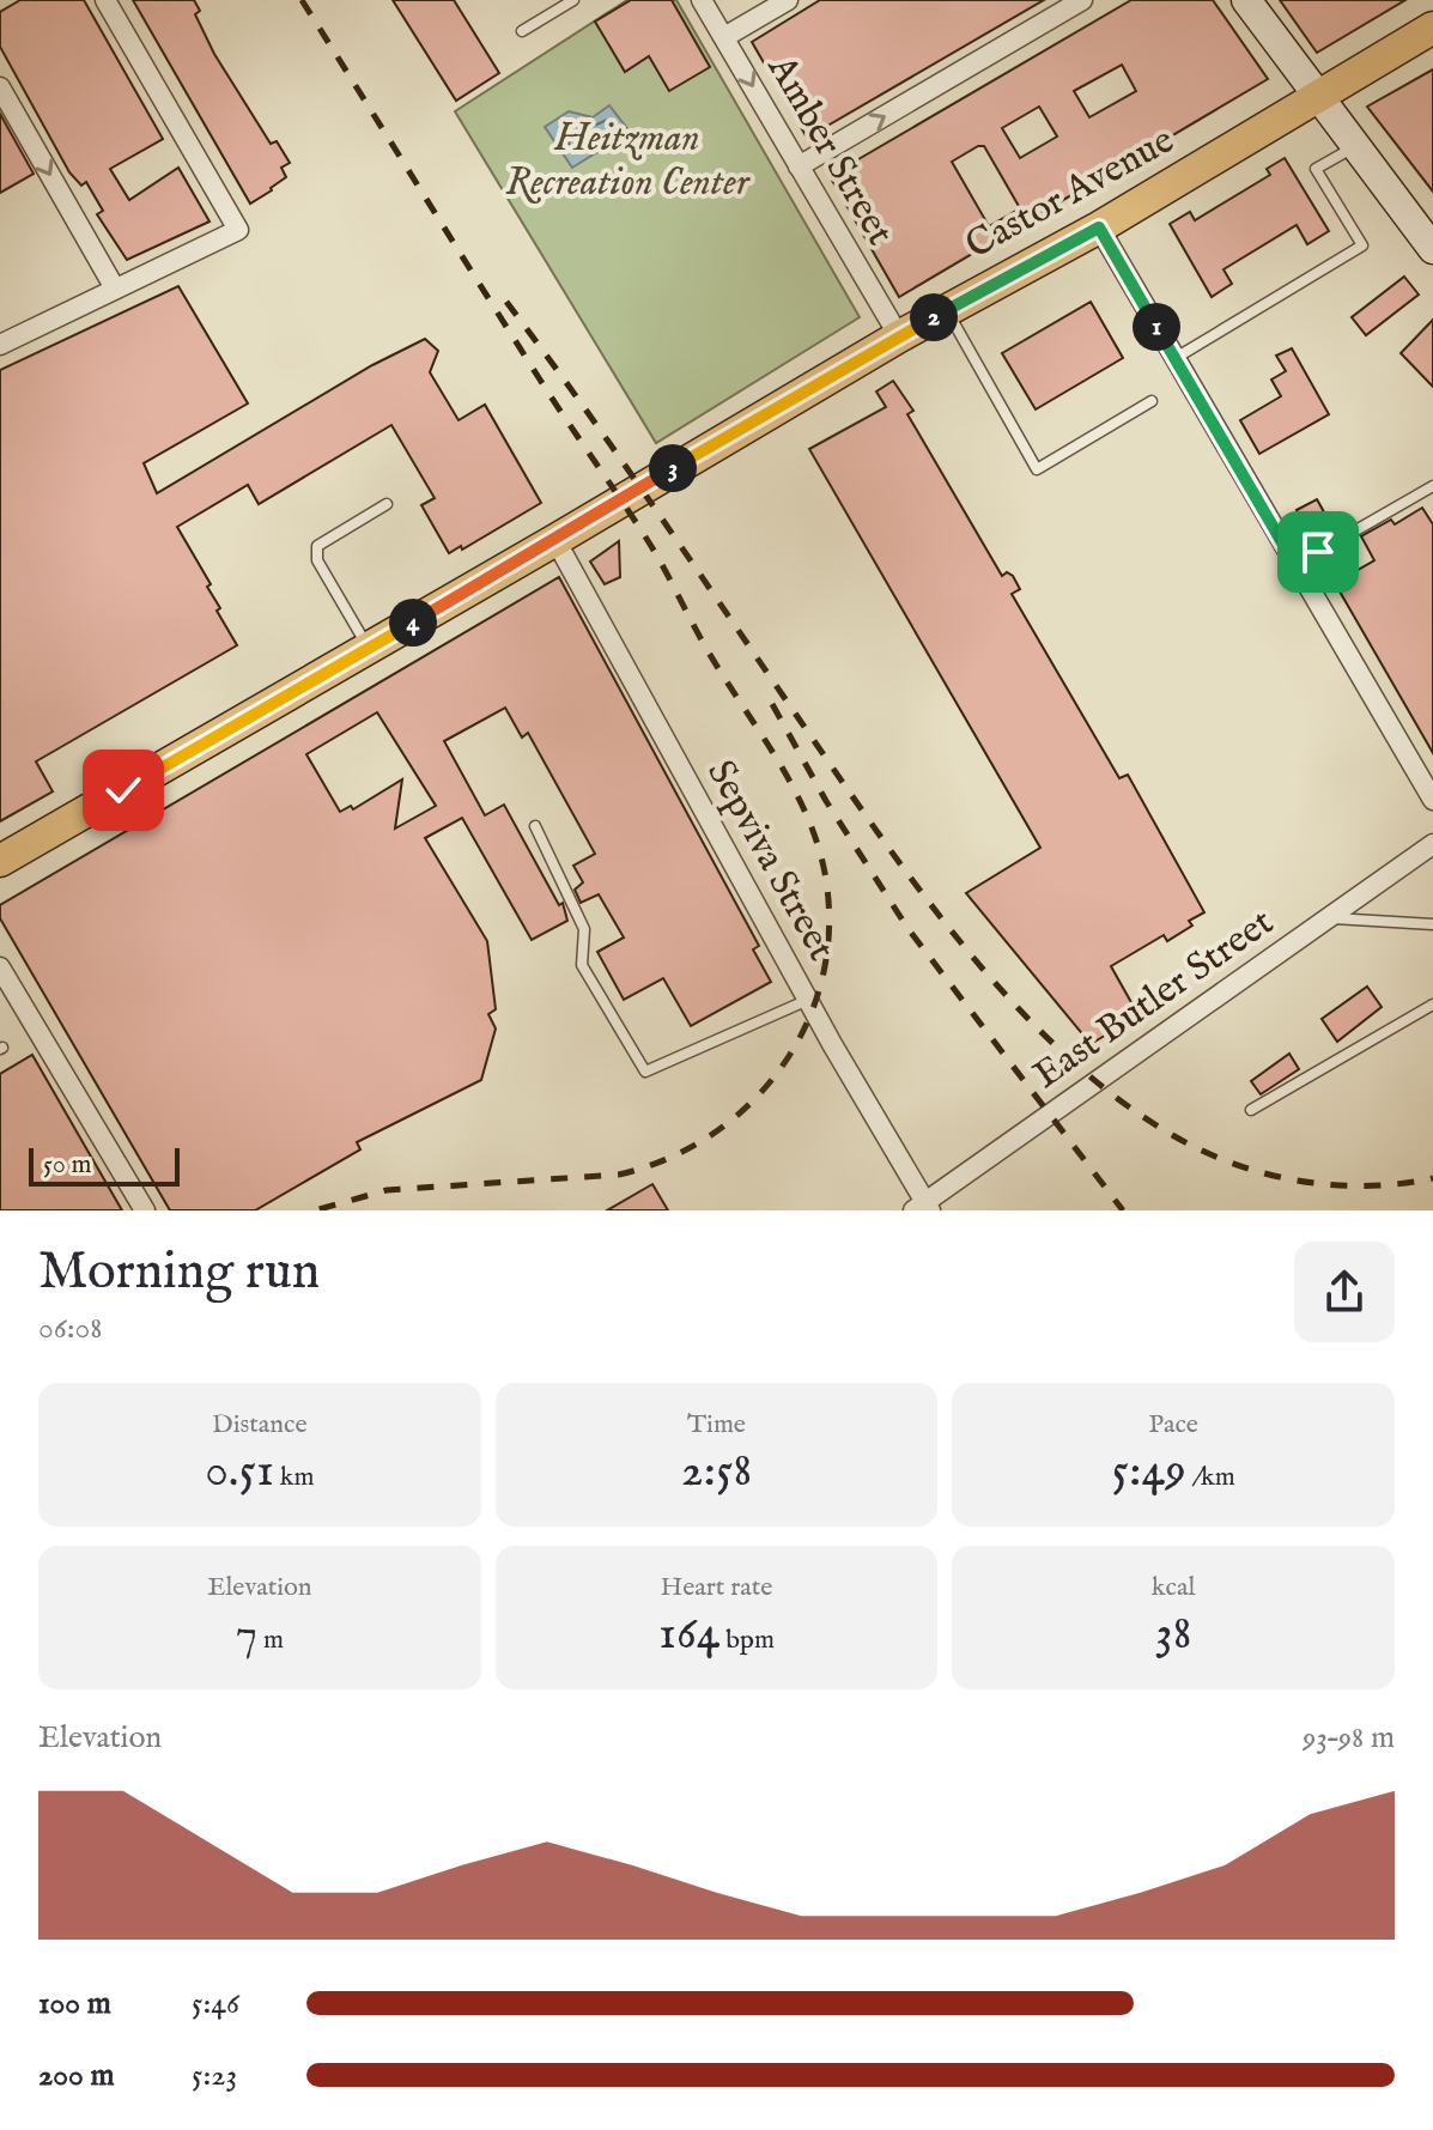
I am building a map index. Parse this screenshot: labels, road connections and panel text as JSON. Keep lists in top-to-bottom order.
{
  "streets": {
    "main road": ["Castor Avenue"],
    "street": ["Amber Street", "Sepviva Street", "East Butler Street"]
  },
  "crossings": [
    ["Amber Street", "Castor Avenue"],
    ["Castor Avenue", "Sepviva Street"],
    ["Sepviva Street", "East Butler Street"]
  ],
  "one_way": ["Amber Street"],
  "parks": ["Heitzman Recreation Center"],
  "scale_bar": "50 m",
  "page": {
    "pins": [
      "2",
      "1",
      "3",
      "4"
    ],
    "scale": "50 m",
    "heading": ["Morning run", "06:08"],
    "stats": [
      ["Distance", "0.51 km"],
      ["Time", "2:58"],
      ["Pace", "5:49 /km"],
      ["Elevation", "7 m"],
      ["Heart rate", "164 bpm"],
      ["kcal", "38"]
    ],
    "chart": ["Elevation", "93–98 m"],
    "list": [
      {
        "name": "100 m",
        "note": "5:46"
      },
      {
        "name": "200 m",
        "note": "5:23"
      }
    ]
  }
}
